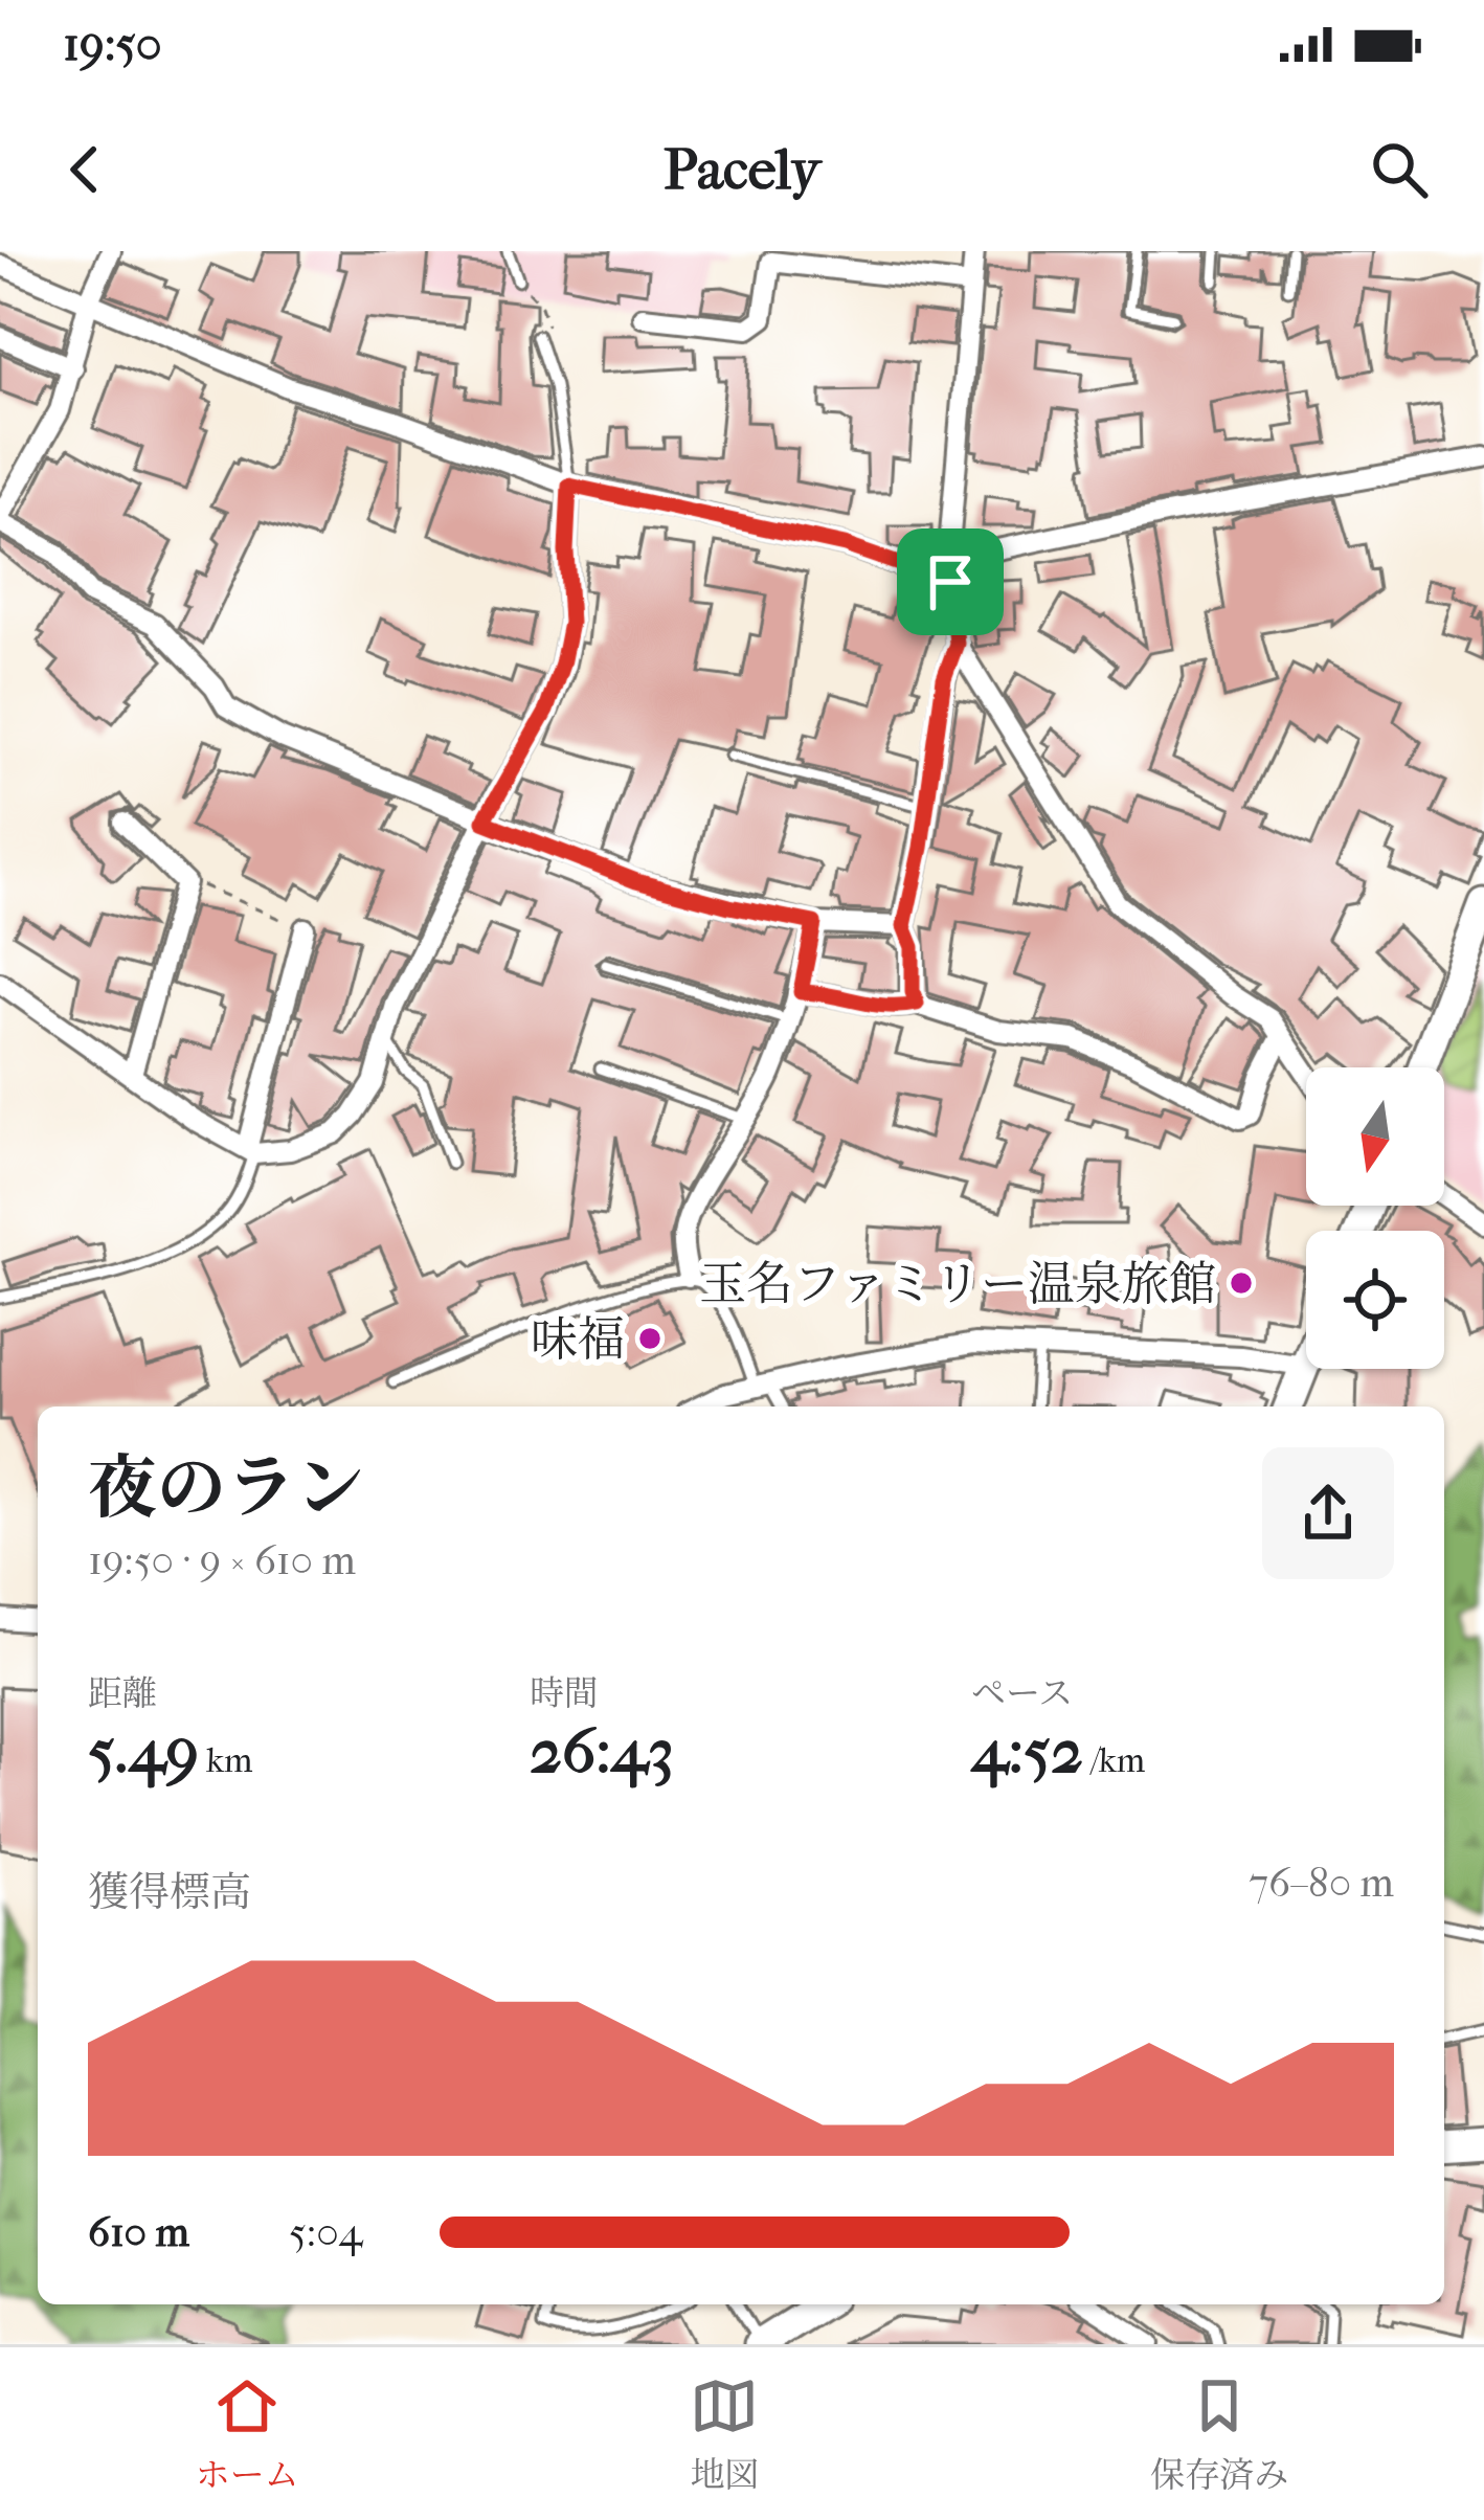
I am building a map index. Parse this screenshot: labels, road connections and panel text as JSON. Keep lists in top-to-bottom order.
{
  "places": ["玉名ファミリー温泉旅館", "味福"],
  "north": "bottom",
  "page": {
    "status": "19:50",
    "header": "Pacely",
    "heading": ["夜のラン", "19:50 · 9 × 610 m"],
    "stats": [
      ["距離", "5.49 km"],
      ["時間", "26:43"],
      ["ペース", "4:52 /km"]
    ],
    "chart": ["獲得標高", "76–80 m"],
    "list": [
      {
        "name": "610 m",
        "note": "5:04"
      }
    ],
    "tabs": ["ホーム", "地図", "保存済み"]
  }
}
